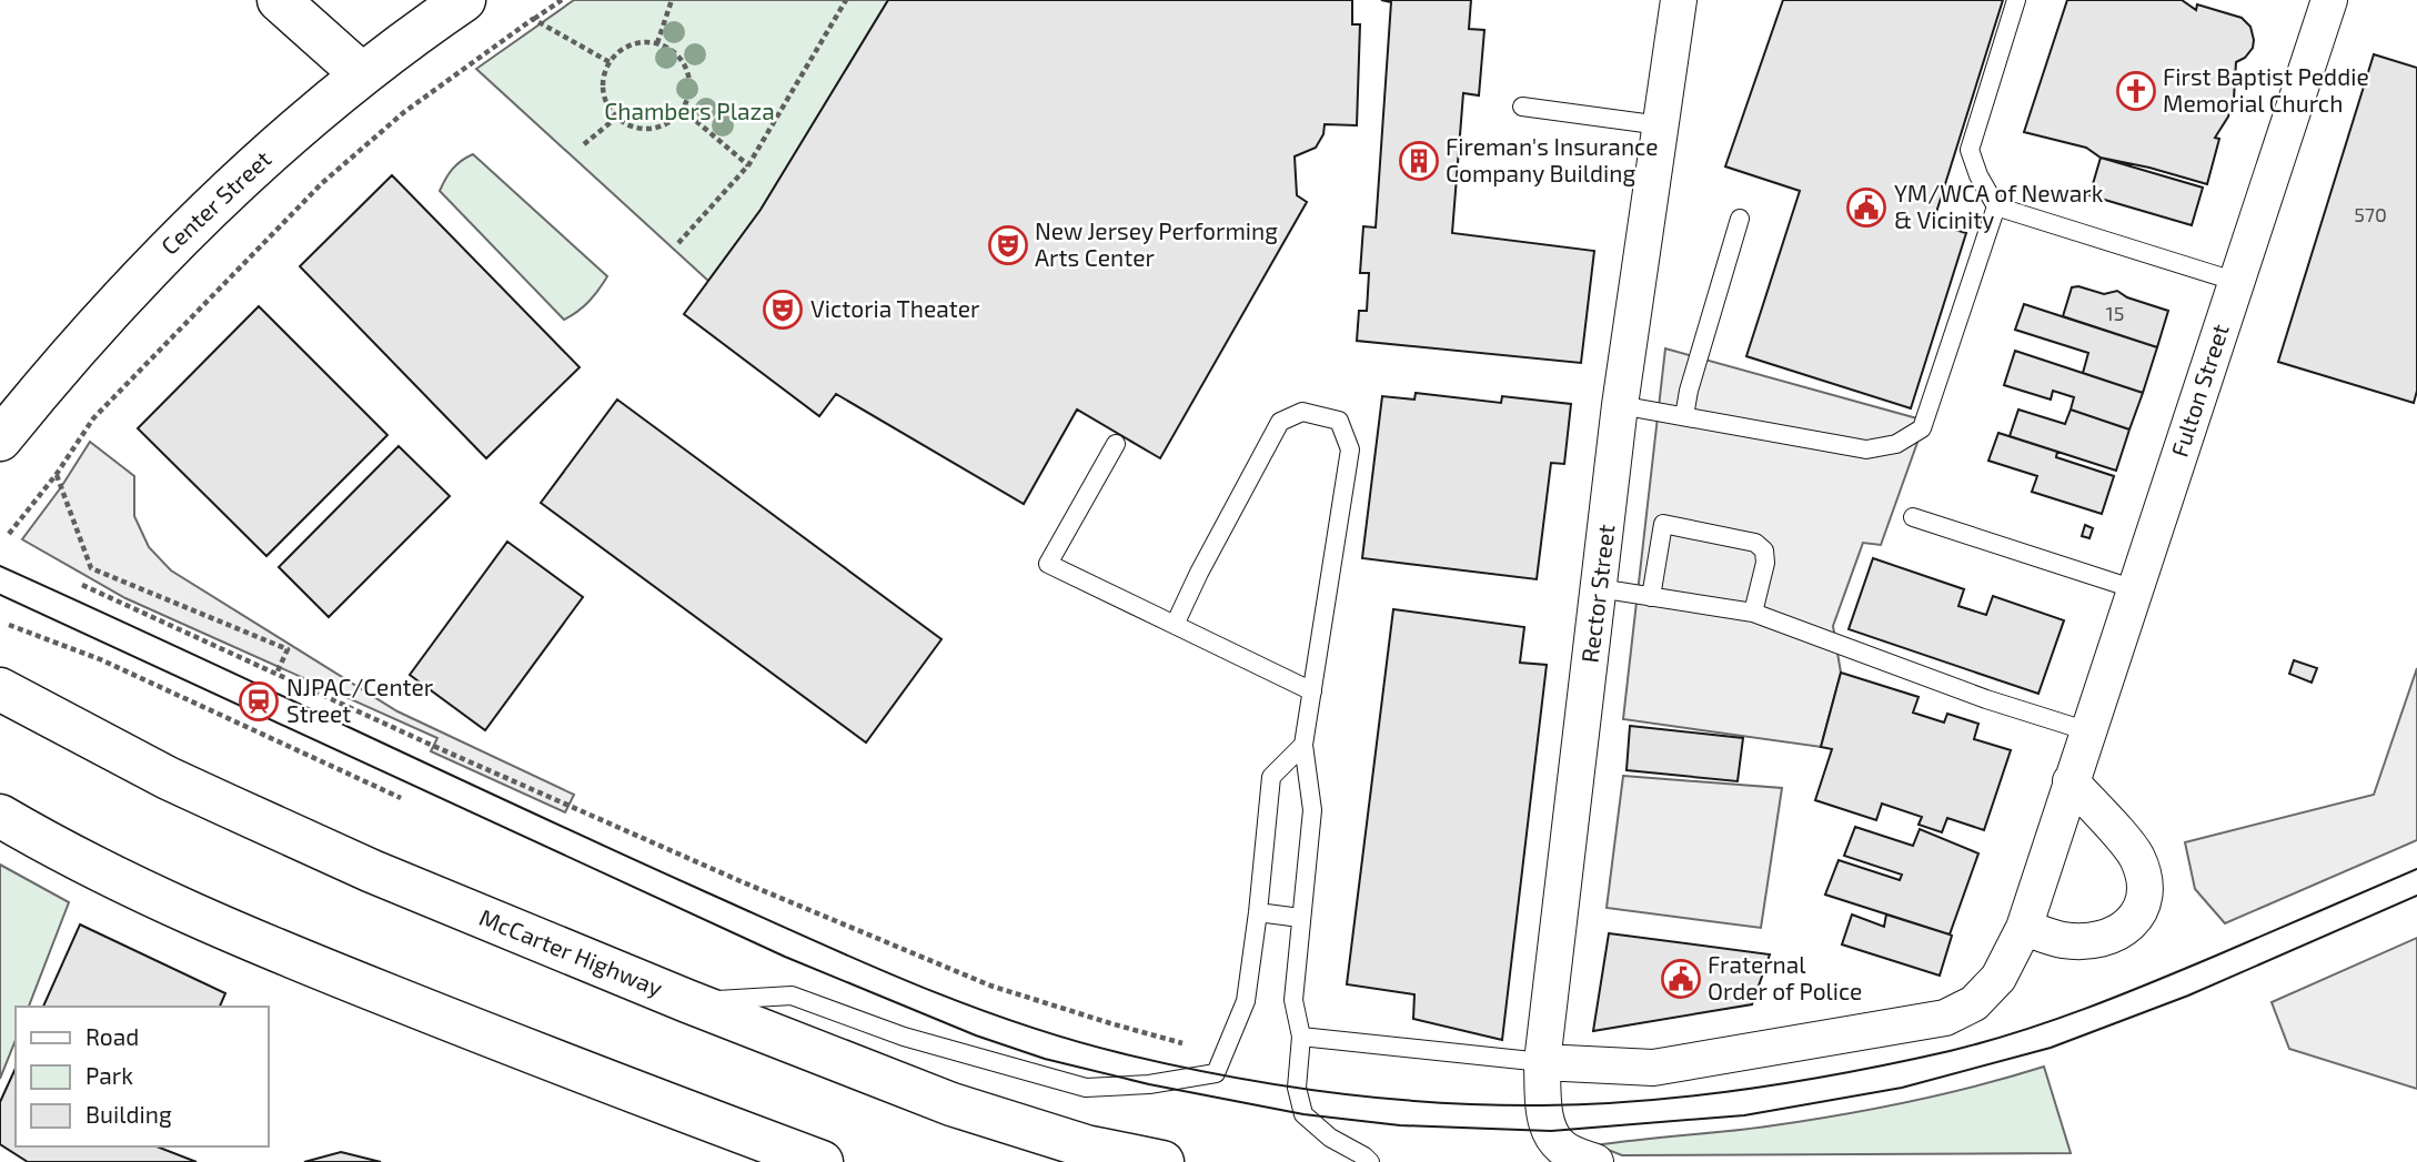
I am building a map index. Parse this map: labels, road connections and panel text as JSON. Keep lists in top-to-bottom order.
{
  "streets": {
    "main road": ["Center Street", "McCarter Highway"],
    "street": ["Fulton Street", "Rector Street"]
  },
  "crossings": [
    ["Fulton Street", "Rector Street"]
  ],
  "parks": ["Chambers Plaza"],
  "places": {
    "church": ["First Baptist Peddie Memorial Church"],
    "building": ["Fireman's Insurance Company Building"],
    "public building": ["YM/WCA of Newark & Vicinity", "Fraternal Order of Police"],
    "theatre": ["New Jersey Performing Arts Center", "Victoria Theater"],
    "station": ["NJPAC/Center Street"]
  },
  "house_numbers": ["570", "15"],
  "legend": ["Road", "Park", "Building"]
}
